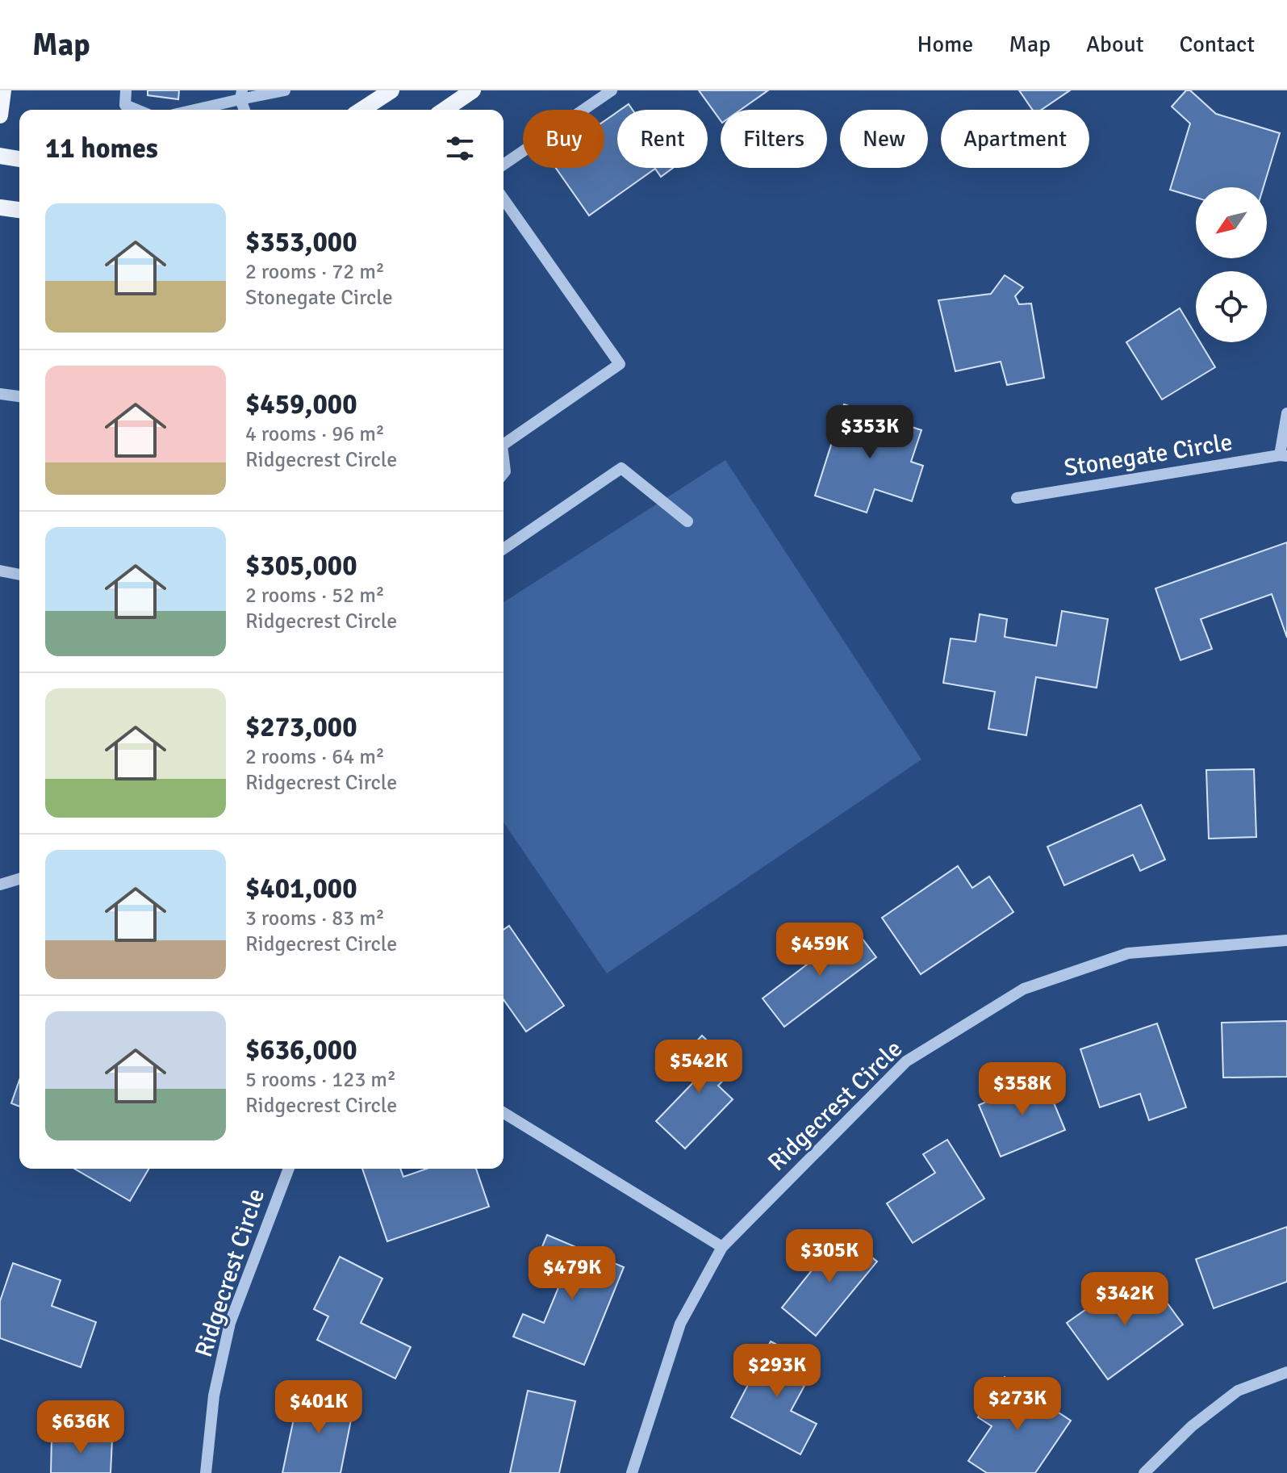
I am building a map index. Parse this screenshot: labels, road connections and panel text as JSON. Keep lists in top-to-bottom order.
{
  "streets": {
    "street": ["Stonegate Circle", "Ridgecrest Circle"]
  },
  "north": "bottom left",
  "page": {
    "header": "Map",
    "nav": [
      "Home",
      "Map",
      "About",
      "Contact"
    ],
    "chip": [
      "Buy",
      "Rent",
      "Filters",
      "New",
      "Apartment"
    ],
    "heading": "11 homes",
    "list": [
      {
        "name": "$353,000",
        "note": "2 rooms · 72 m² · Stonegate Circle"
      },
      {
        "name": "$459,000",
        "note": "4 rooms · 96 m² · Ridgecrest Circle"
      },
      {
        "name": "$305,000",
        "note": "2 rooms · 52 m² · Ridgecrest Circle"
      },
      {
        "name": "$273,000",
        "note": "2 rooms · 64 m² · Ridgecrest Circle"
      },
      {
        "name": "$401,000",
        "note": "3 rooms · 83 m² · Ridgecrest Circle"
      },
      {
        "name": "$636,000",
        "note": "5 rooms · 123 m² · Ridgecrest Circle"
      }
    ],
    "price": [
      "$353K",
      "$459K",
      "$542K",
      "$358K",
      "$305K",
      "$479K",
      "$342K",
      "$293K",
      "$273K",
      "$401K",
      "$636K"
    ]
  }
}
